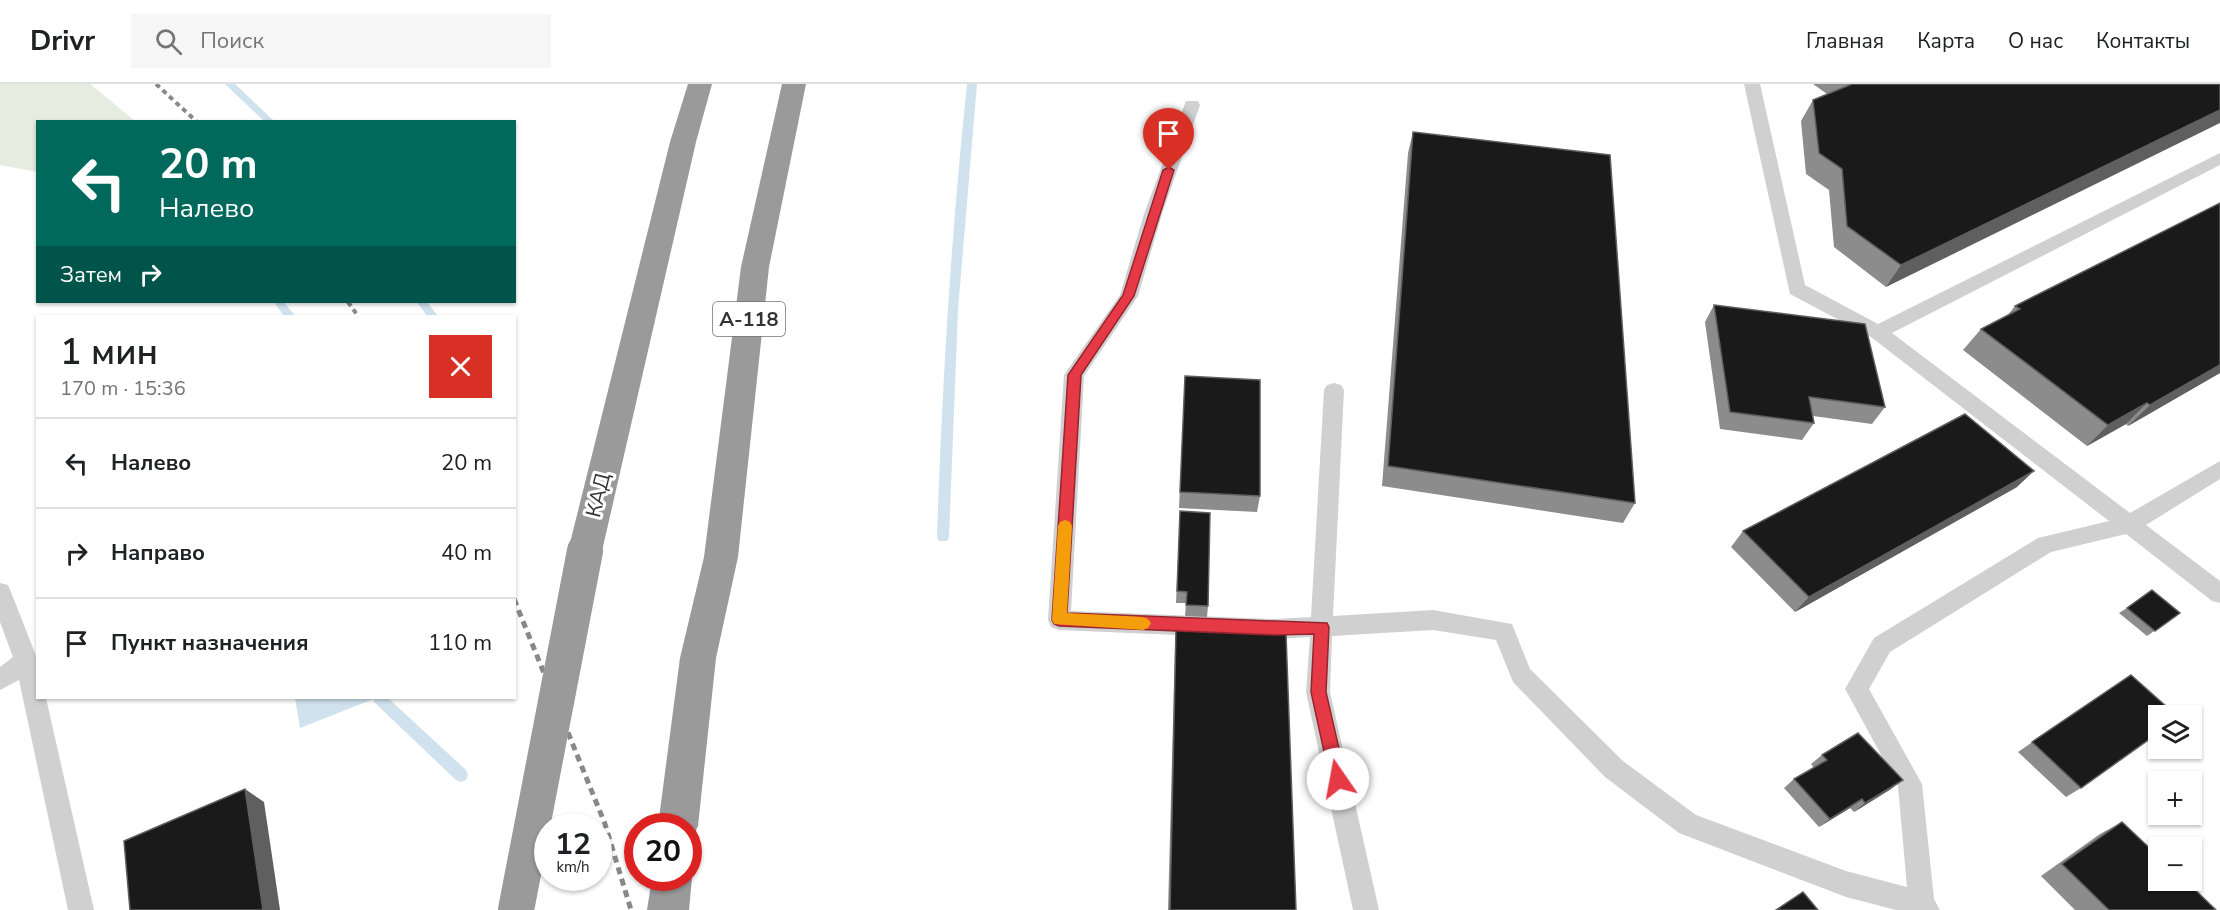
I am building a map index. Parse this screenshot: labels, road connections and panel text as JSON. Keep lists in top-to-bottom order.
{
  "streets": {
    "highway": ["А-118", "КАД"]
  },
  "page": {
    "header": "Drivr",
    "search": "Поиск",
    "nav": [
      "Главная",
      "Карта",
      "О нас",
      "Контакты"
    ],
    "turn": ["20 m", "Налево"],
    "then": "Затем",
    "heading": ["1 мин", "170 m · 15:36"],
    "list": [
      {
        "name": "Налево",
        "value": "20 m"
      },
      {
        "name": "Направо",
        "value": "40 m"
      },
      {
        "name": "Пункт назначения",
        "value": "110 m"
      }
    ],
    "map_buttons": ["+", "−"],
    "speed": "12 km/h",
    "limit": "20"
  }
}
